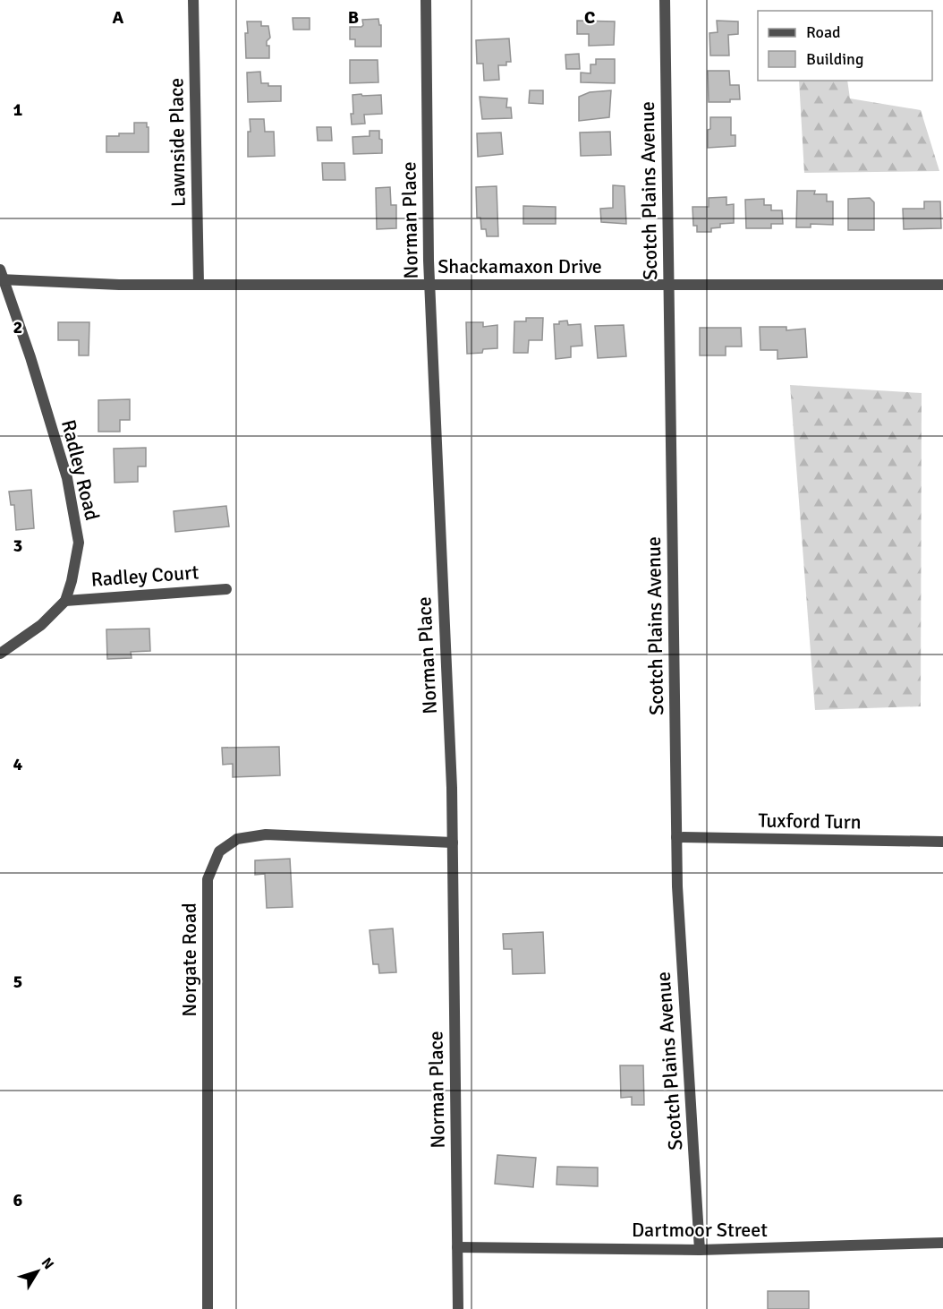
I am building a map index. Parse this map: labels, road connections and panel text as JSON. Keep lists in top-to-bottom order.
{
  "streets": {
    "street": [
      "Lawnside Place",
      "Scotch Plains Avenue",
      "Norman Place",
      "Shackamaxon Drive",
      "Radley Road",
      "Radley Court",
      "Tuxford Turn",
      "Norgate Road",
      "Dartmoor Street"
    ]
  },
  "crossings": [
    ["Lawnside Place", "Shackamaxon Drive"],
    ["Scotch Plains Avenue", "Shackamaxon Drive"],
    ["Scotch Plains Avenue", "Tuxford Turn"],
    ["Scotch Plains Avenue", "Dartmoor Street"],
    ["Norman Place", "Shackamaxon Drive"],
    ["Norman Place", "Norgate Road"],
    ["Norman Place", "Dartmoor Street"],
    ["Shackamaxon Drive", "Radley Road"],
    ["Radley Road", "Radley Court"]
  ],
  "legend": ["Road", "Building"],
  "north": "top right",
  "grid": {
    "columns": ["A", "B", "C"],
    "rows": [
      "1",
      "2",
      "3",
      "4",
      "5",
      "6"
    ]
  }
}
